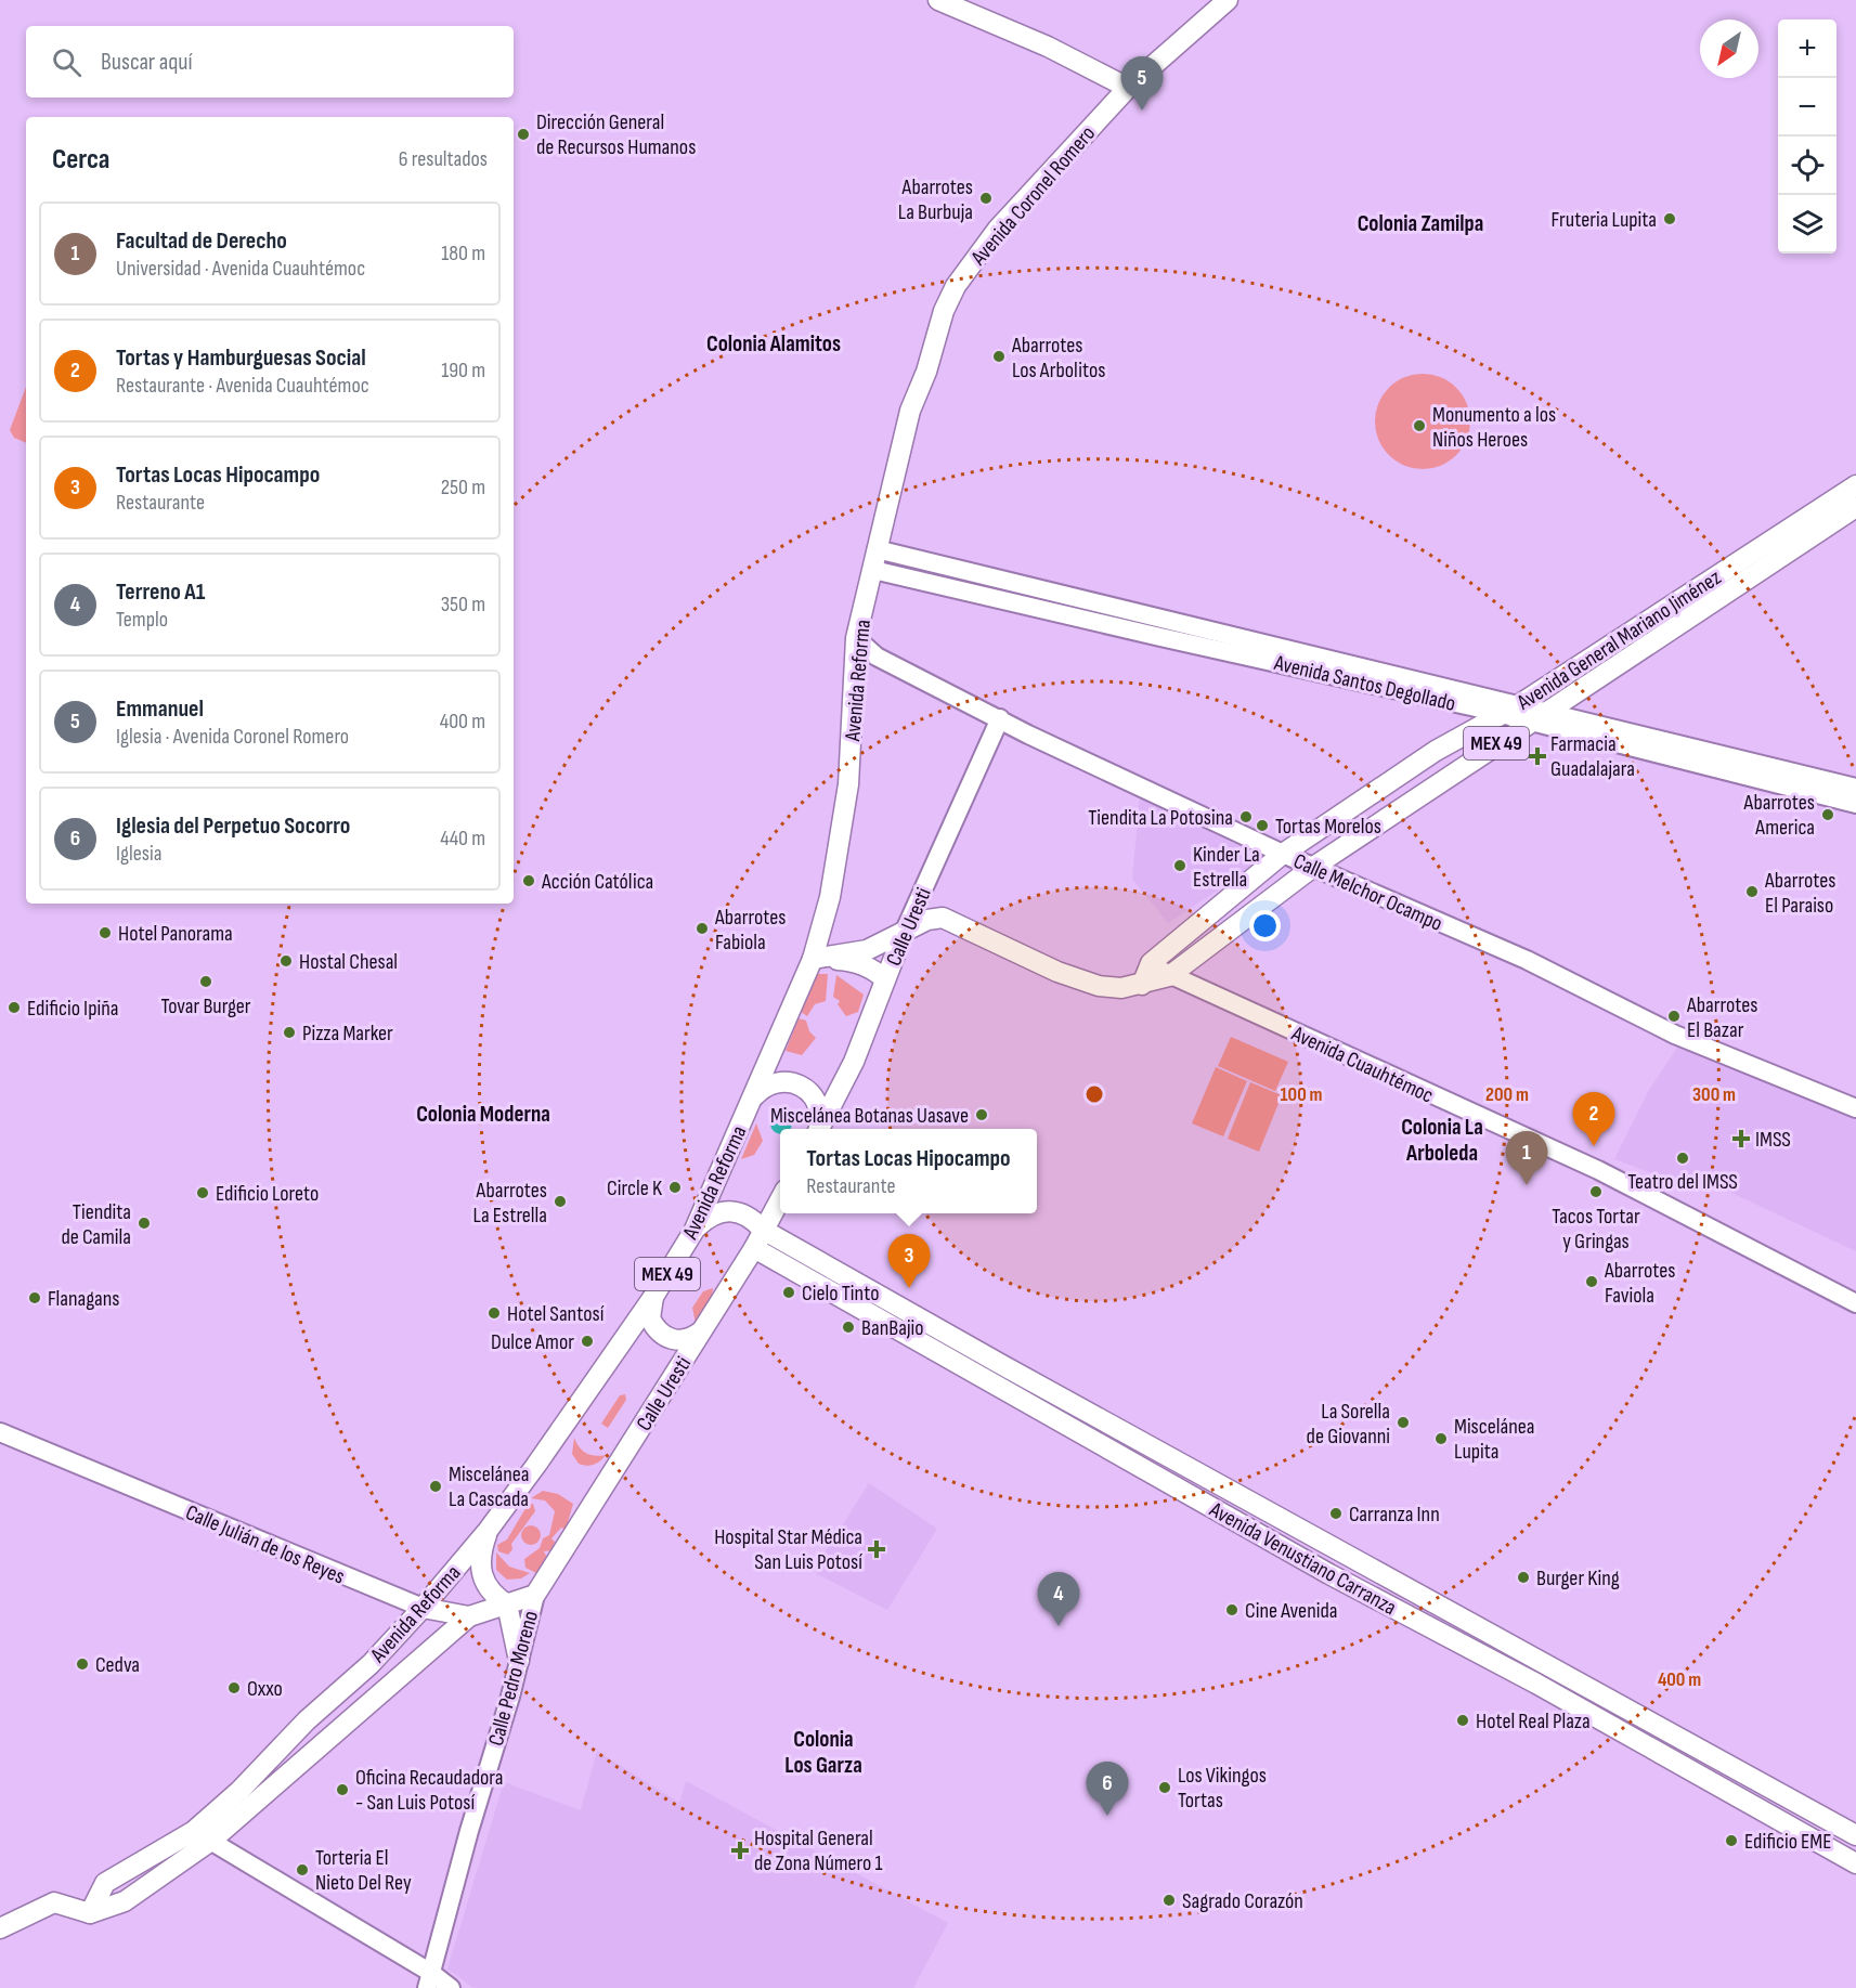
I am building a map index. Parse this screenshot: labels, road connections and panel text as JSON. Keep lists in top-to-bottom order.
{
  "streets": {
    "main road": [
      "Avenida Coronel Romero",
      "Avenida General Mariano Jiménez",
      "Avenida Reforma",
      "MEX 49",
      "Calle Uresti",
      "Calle Julián de los Reyes",
      "Avenida Venustiano Carranza"
    ],
    "street": [
      "Avenida Santos Degollado",
      "Calle Melchor Ocampo",
      "Avenida Cuauhtémoc",
      "Calle Pedro Moreno"
    ]
  },
  "crossings": [
    ["Avenida Coronel Romero", "Avenida Reforma"],
    ["Avenida General Mariano Jiménez", "Avenida Santos Degollado"],
    ["Avenida General Mariano Jiménez", "Calle Melchor Ocampo"],
    ["Avenida General Mariano Jiménez", "Avenida Cuauhtémoc"],
    ["Avenida Reforma", "Avenida Santos Degollado"],
    ["Avenida Reforma", "Calle Melchor Ocampo"],
    ["Avenida Reforma", "Calle Julián de los Reyes"],
    ["Calle Melchor Ocampo", "Calle Uresti"],
    ["Calle Uresti", "Calle Julián de los Reyes"],
    ["Calle Uresti", "Avenida Venustiano Carranza"],
    ["Calle Uresti", "Calle Pedro Moreno"],
    ["Calle Julián de los Reyes", "Calle Pedro Moreno"]
  ],
  "districts": [
    "Colonia Zamilpa",
    "Colonia Alamitos",
    "Colonia Moderna",
    "Colonia La Arboleda",
    "Colonia Los Garza"
  ],
  "places": {
    "other": [
      "Dirección General de Recursos Humanos",
      "Abarrotes La Burbuja",
      "Fruteria Lupita",
      "Abarrotes Los Arbolitos",
      "Monumento a los Niños Heroes",
      "Abarrotes America",
      "Tiendita La Potosina",
      "Tortas Morelos",
      "Kinder La Estrella",
      "Acción Católica",
      "Abarrotes El Paraiso",
      "Abarrotes Fabiola",
      "Hotel Panorama",
      "Hostal Chesal",
      "Tovar Burger",
      "Edificio Ipiña",
      "Abarrotes El Bazar",
      "Pizza Marker",
      "Miscelánea Botanas Uasave",
      "Teatro del IMSS",
      "Circle K",
      "Tacos Tortar y Gringas",
      "Edificio Loreto",
      "Abarrotes La Estrella",
      "Tiendita de Camila",
      "Abarrotes Faviola",
      "Cielo Tinto",
      "Flanagans",
      "Hotel Santosí",
      "BanBajio",
      "Dulce Amor",
      "La Sorella de Giovanni",
      "Miscelánea Lupita",
      "Miscelánea La Cascada",
      "Carranza Inn",
      "Burger King",
      "Cine Avenida",
      "Cedva",
      "Oxxo",
      "Hotel Real Plaza",
      "Los Vikingos Tortas",
      "Oficina Recaudadora - San Luis Potosí",
      "Edificio EME",
      "Torteria El Nieto Del Rey",
      "Sagrado Corazón"
    ],
    "health": [
      "Farmacia Guadalajara",
      "IMSS",
      "Hospital Star Médica San Luis Potosí",
      "Hospital General de Zona Número 1"
    ]
  },
  "north": "bottom left",
  "page": {
    "map_buttons": ["+", "−"],
    "search": "Buscar aquí",
    "pins": [
      "5",
      "2",
      "1",
      "3",
      "4",
      "6"
    ],
    "heading": ["Cerca", "6 resultados"],
    "list": [
      {
        "mark": "1",
        "name": "Facultad de Derecho",
        "note": "Universidad · Avenida Cuauhtémoc",
        "value": "180 m"
      },
      {
        "mark": "2",
        "name": "Tortas y Hamburguesas Social",
        "note": "Restaurante · Avenida Cuauhtémoc",
        "value": "190 m"
      },
      {
        "mark": "3",
        "name": "Tortas Locas Hipocampo",
        "note": "Restaurante",
        "value": "250 m"
      },
      {
        "mark": "4",
        "name": "Terreno A1",
        "note": "Templo",
        "value": "350 m"
      },
      {
        "mark": "5",
        "name": "Emmanuel",
        "note": "Iglesia · Avenida Coronel Romero",
        "value": "400 m"
      },
      {
        "mark": "6",
        "name": "Iglesia del Perpetuo Socorro",
        "note": "Iglesia",
        "value": "440 m"
      }
    ],
    "popup": ["Tortas Locas Hipocampo", "Restaurante"]
  },
  "rings": [
    "100 m",
    "200 m",
    "300 m",
    "400 m"
  ]
}
